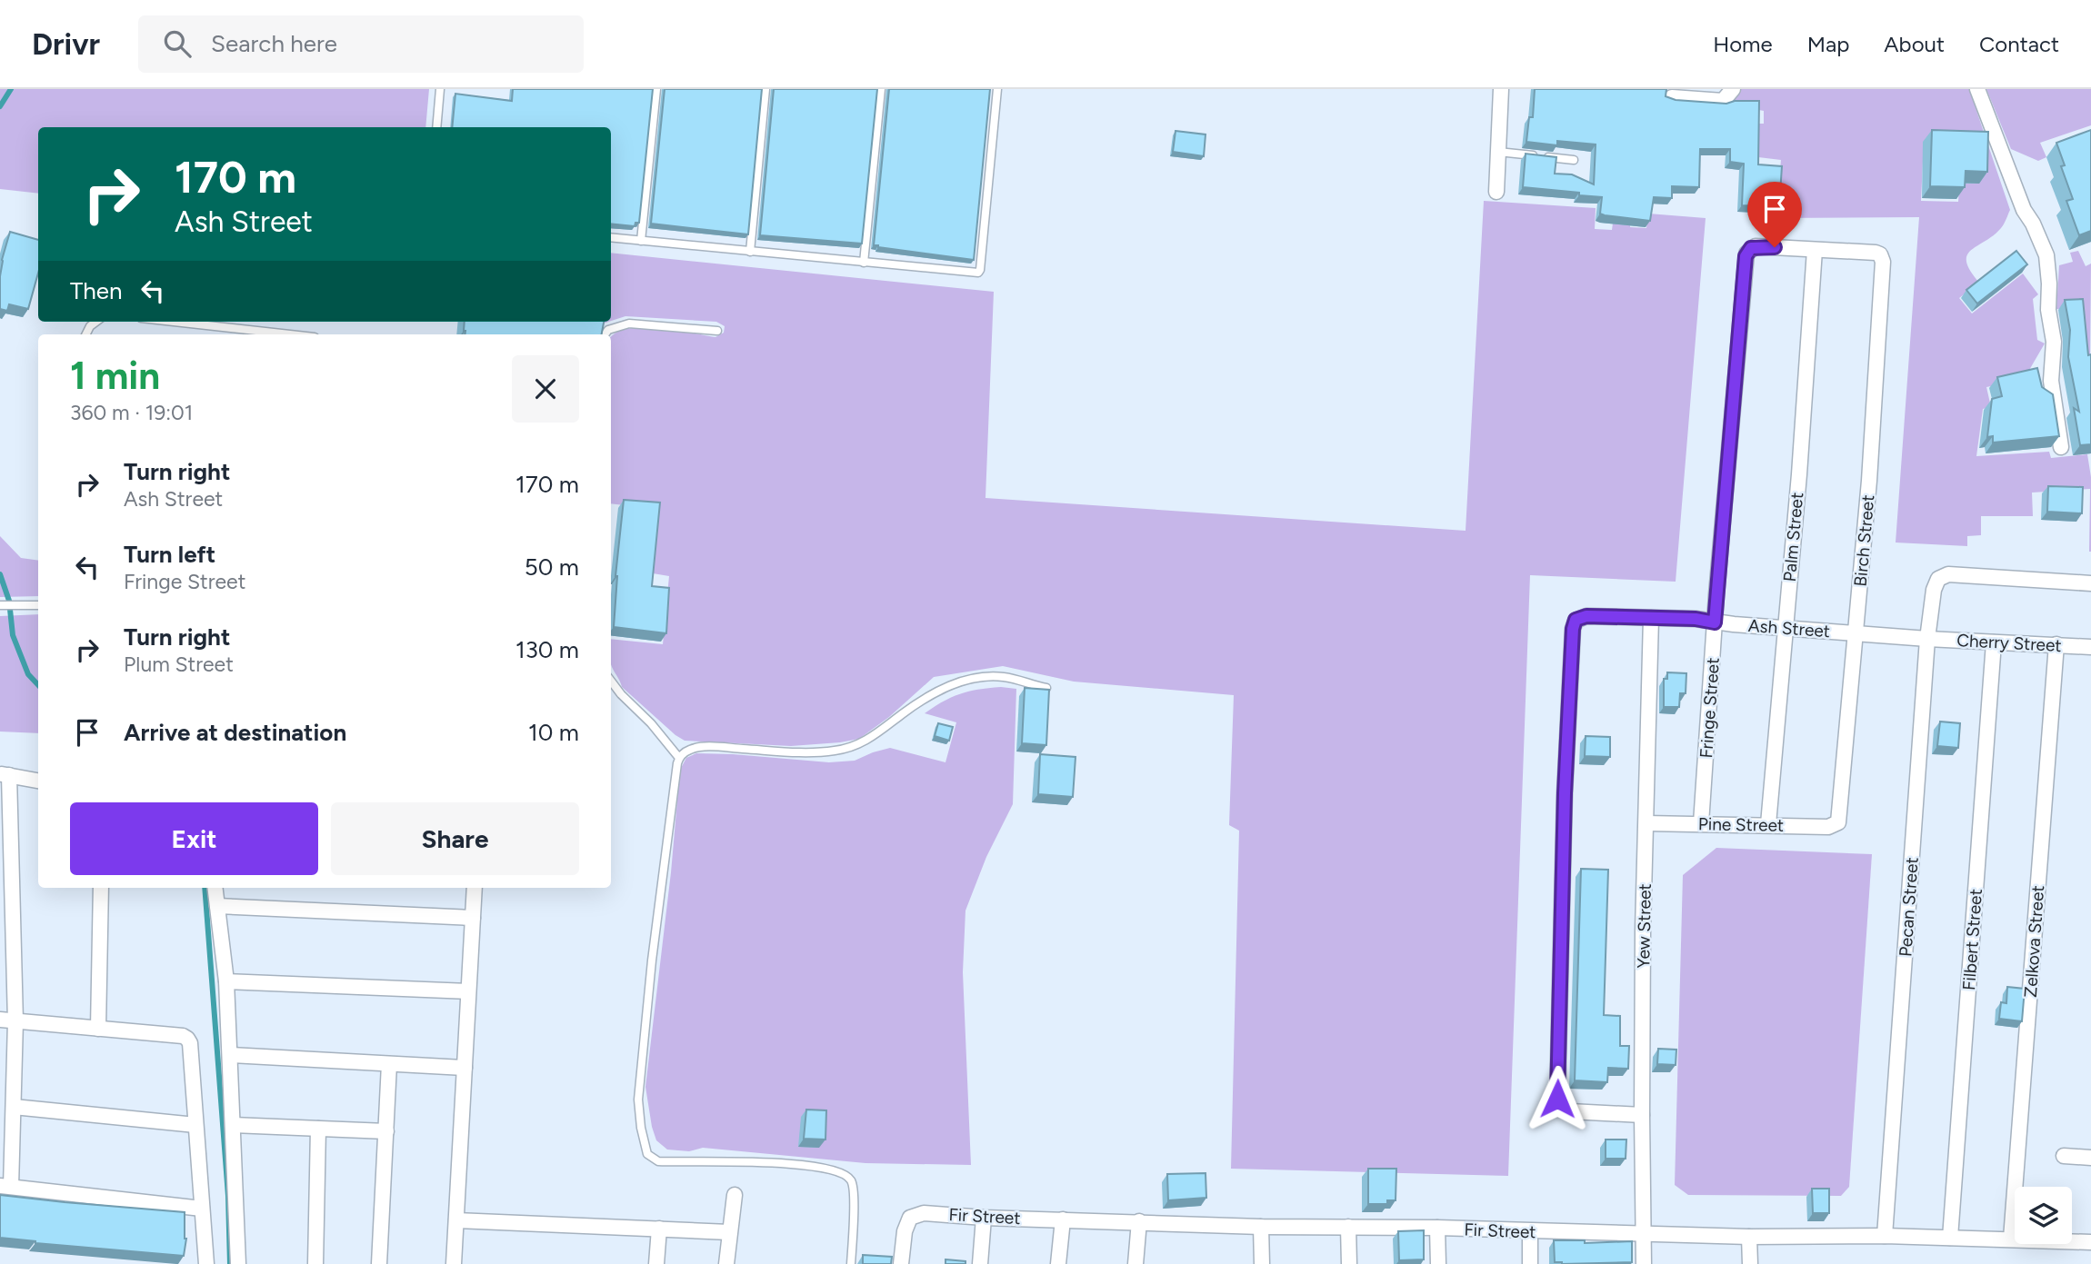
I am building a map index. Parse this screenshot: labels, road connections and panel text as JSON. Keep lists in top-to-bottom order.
{
  "streets": {
    "street": [
      "Palm Street",
      "Birch Street",
      "Ash Street",
      "Cherry Street",
      "Fringe Street",
      "Pine Street",
      "Pecan Street",
      "Yew Street",
      "Filbert Street",
      "Zelkova Street",
      "Fir Street"
    ]
  },
  "crossings": [
    ["Palm Street", "Birch Street"],
    ["Palm Street", "Ash Street"],
    ["Palm Street", "Fringe Street"],
    ["Palm Street", "Pine Street"],
    ["Birch Street", "Ash Street"],
    ["Birch Street", "Fringe Street"],
    ["Birch Street", "Pine Street"],
    ["Ash Street", "Cherry Street"],
    ["Ash Street", "Fringe Street"],
    ["Ash Street", "Pecan Street"],
    ["Ash Street", "Yew Street"],
    ["Cherry Street", "Pecan Street"],
    ["Cherry Street", "Filbert Street"],
    ["Cherry Street", "Zelkova Street"],
    ["Fringe Street", "Pine Street"],
    ["Pine Street", "Yew Street"],
    ["Pecan Street", "Fir Street"],
    ["Yew Street", "Fir Street"],
    ["Filbert Street", "Fir Street"],
    ["Zelkova Street", "Fir Street"]
  ],
  "page": {
    "header": "Drivr",
    "search": "Search here",
    "nav": [
      "Home",
      "Map",
      "About",
      "Contact"
    ],
    "turn": ["170 m", "Ash Street"],
    "then": "Then",
    "heading": ["1 min", "360 m · 19:01"],
    "list": [
      {
        "name": "Turn right",
        "note": "Ash Street",
        "value": "170 m"
      },
      {
        "name": "Turn left",
        "note": "Fringe Street",
        "value": "50 m"
      },
      {
        "name": "Turn right",
        "note": "Plum Street",
        "value": "130 m"
      },
      {
        "name": "Arrive at destination",
        "value": "10 m"
      }
    ],
    "buttons": ["Exit", "Share"]
  }
}
